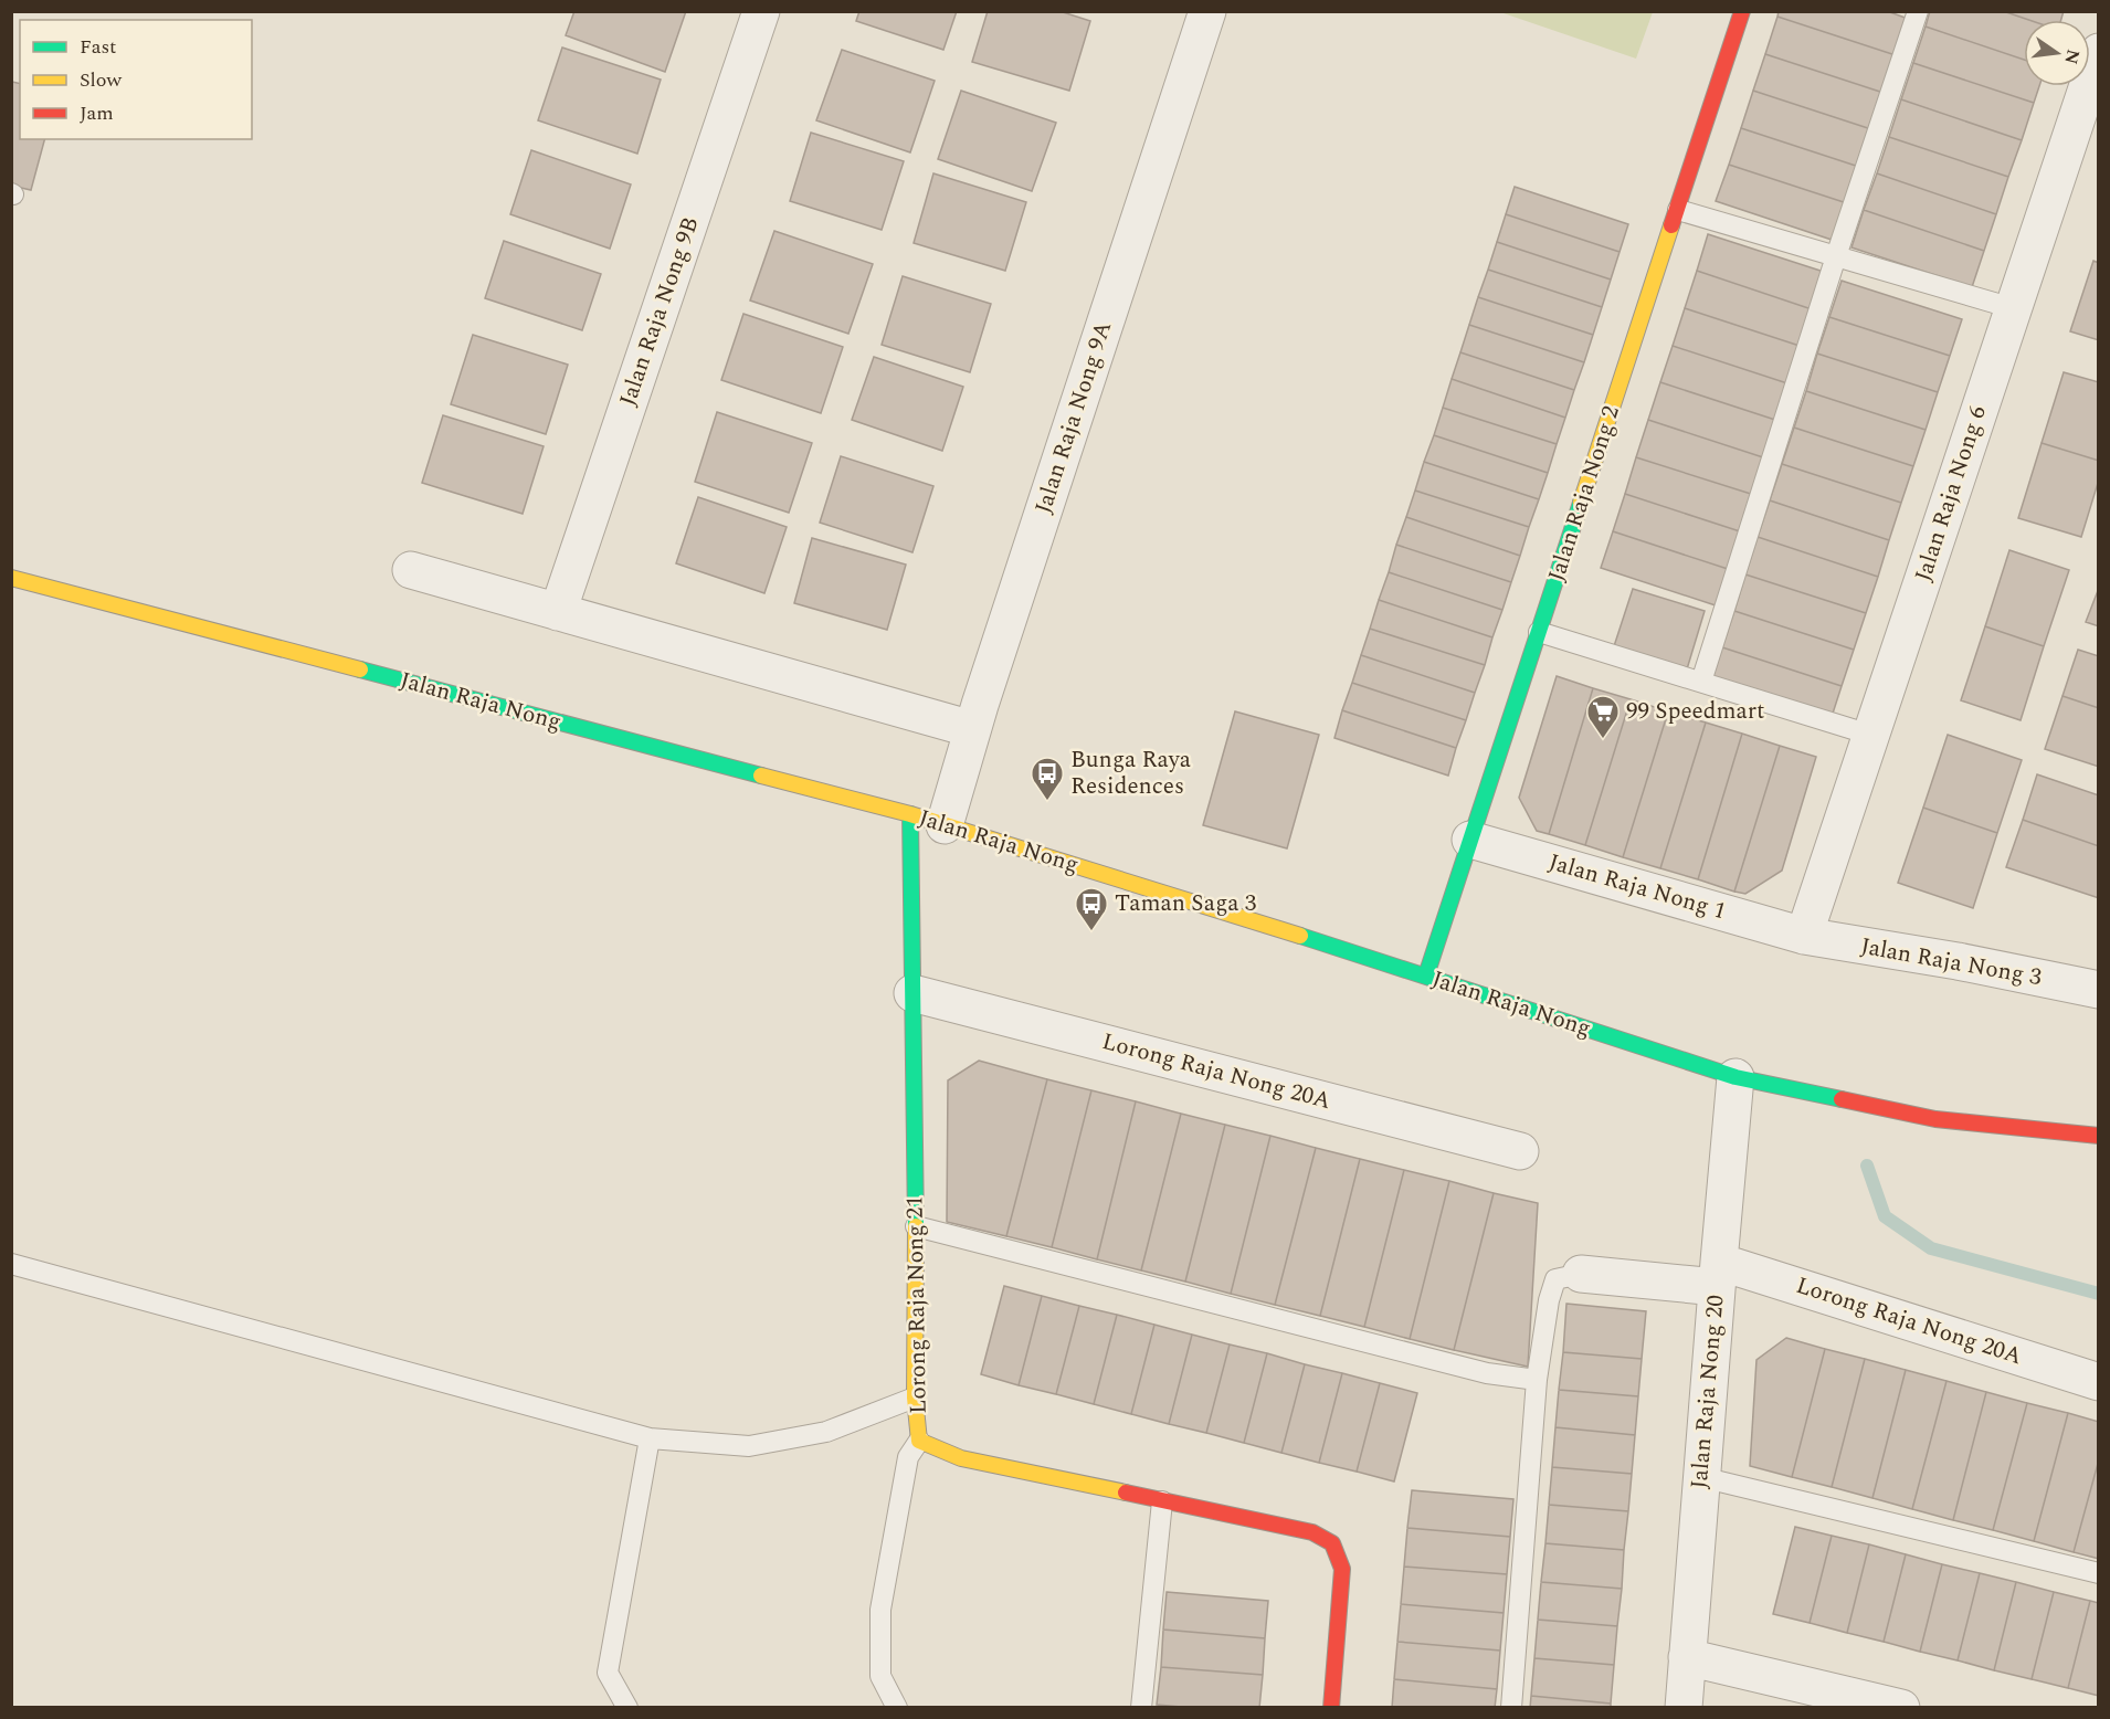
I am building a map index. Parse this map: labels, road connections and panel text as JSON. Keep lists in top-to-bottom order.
{
  "streets": {
    "street": [
      "Jalan Raja Nong 9B",
      "Jalan Raja Nong 9A",
      "Jalan Raja Nong 2",
      "Jalan Raja Nong 6",
      "Jalan Raja Nong",
      "Jalan Raja Nong 1",
      "Jalan Raja Nong 3",
      "Lorong Raja Nong 20A",
      "Lorong Raja Nong 21",
      "Jalan Raja Nong 20"
    ]
  },
  "crossings": [
    ["Jalan Raja Nong 9A", "Jalan Raja Nong"],
    ["Jalan Raja Nong 2", "Jalan Raja Nong"],
    ["Jalan Raja Nong 2", "Jalan Raja Nong 1"],
    ["Jalan Raja Nong 6", "Jalan Raja Nong 1"],
    ["Jalan Raja Nong 6", "Jalan Raja Nong 3"],
    ["Jalan Raja Nong", "Lorong Raja Nong 21"],
    ["Jalan Raja Nong", "Jalan Raja Nong 20"],
    ["Jalan Raja Nong 1", "Jalan Raja Nong 3"],
    ["Lorong Raja Nong 20A", "Lorong Raja Nong 21"],
    ["Lorong Raja Nong 20A", "Jalan Raja Nong 20"]
  ],
  "places": {
    "supermarket": ["99 Speedmart"],
    "bus stop": ["Bunga Raya Residences", "Taman Saga 3"]
  },
  "legend": ["Fast", "Slow", "Jam"],
  "north": "right"
}
